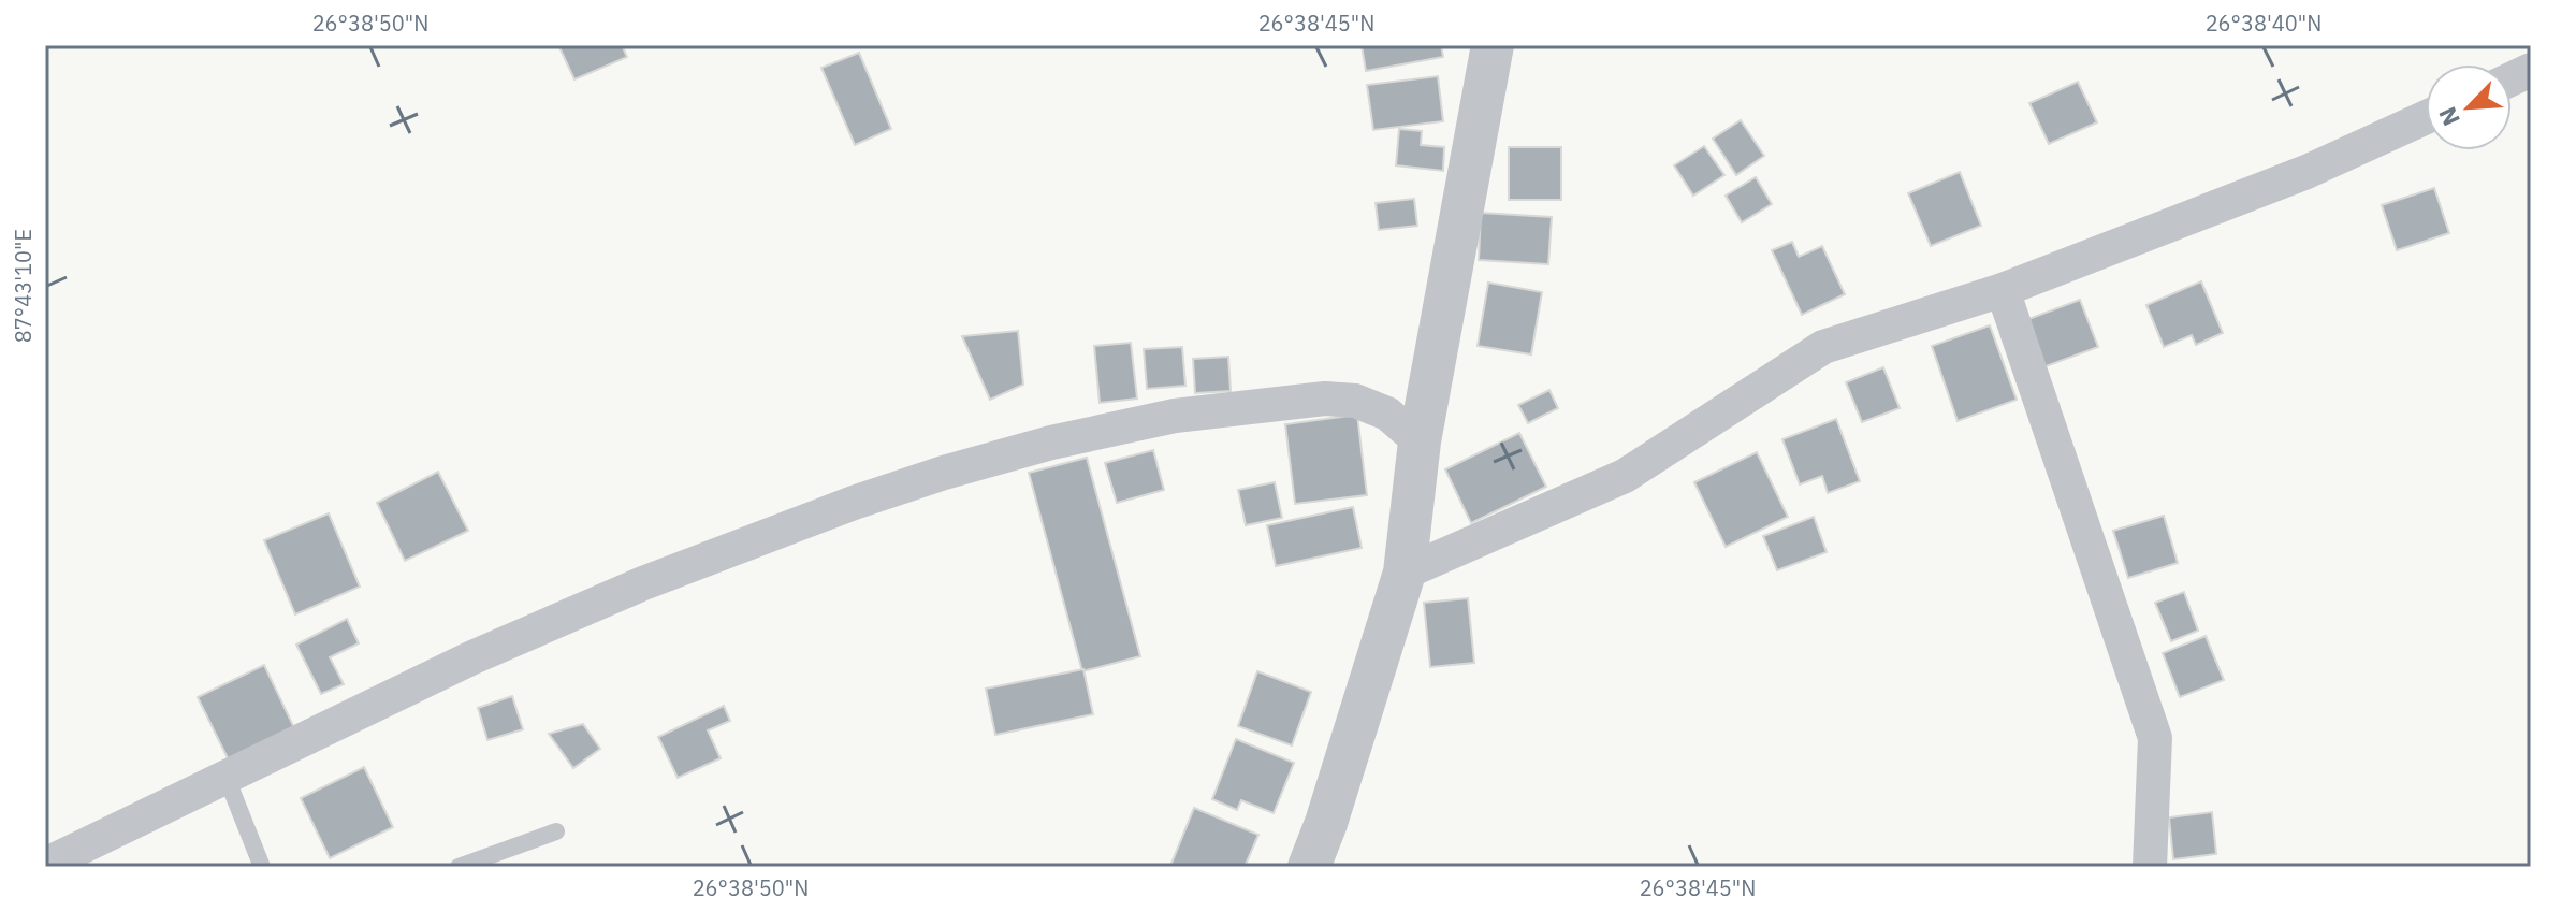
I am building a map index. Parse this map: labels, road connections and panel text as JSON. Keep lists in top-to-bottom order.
{
  "north": "bottom left",
  "coordinates": [
    "26°38'50\"N",
    "26°38'45\"N",
    "26°38'40\"N",
    "87°43'10\"E"
  ]
}
